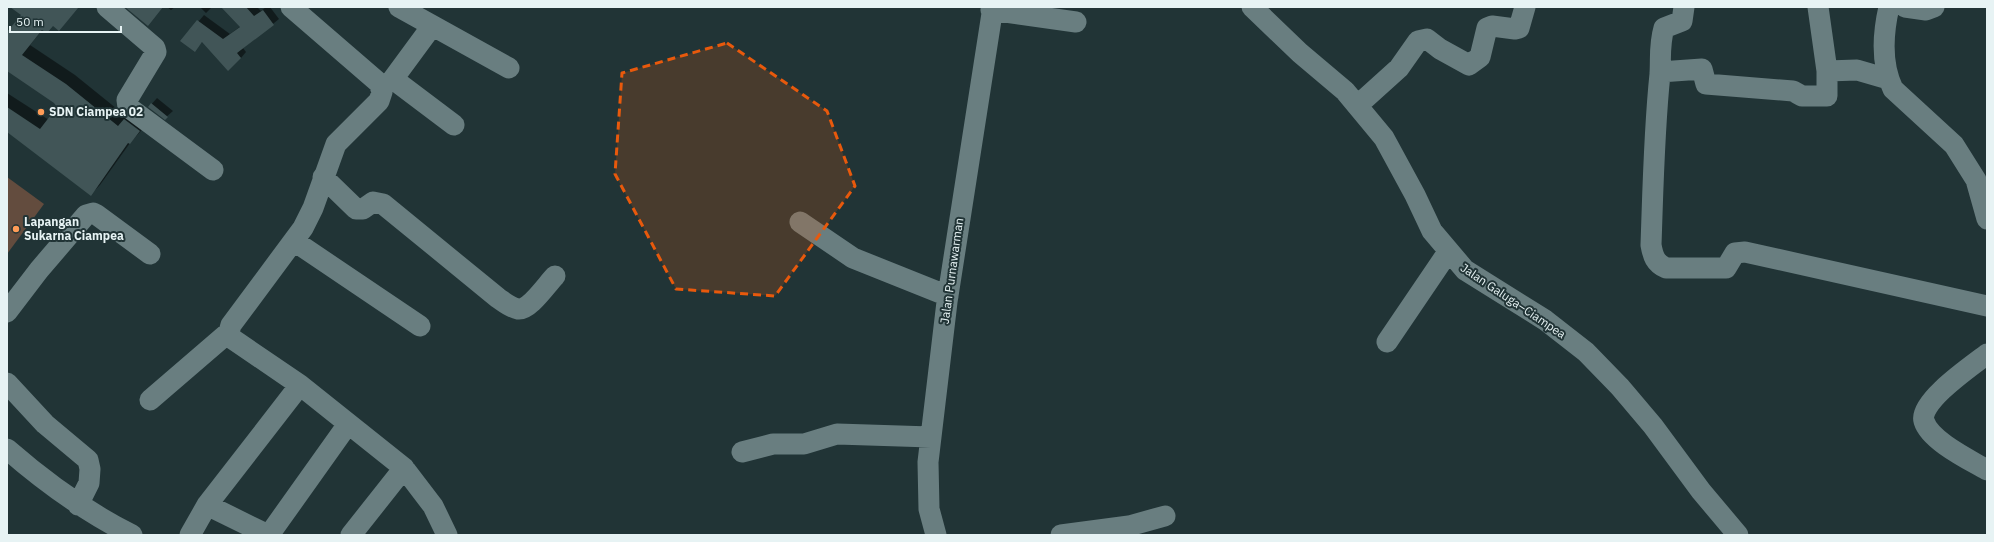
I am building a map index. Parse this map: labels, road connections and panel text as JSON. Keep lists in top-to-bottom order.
{
  "streets": {
    "street": ["Jalan Purnawarman", "Jalan Galuga–Ciampea"]
  },
  "places": ["SDN Ciampea 02", "Lapangan Sukarna Ciampea"],
  "scale_bar": "50 m"
}
